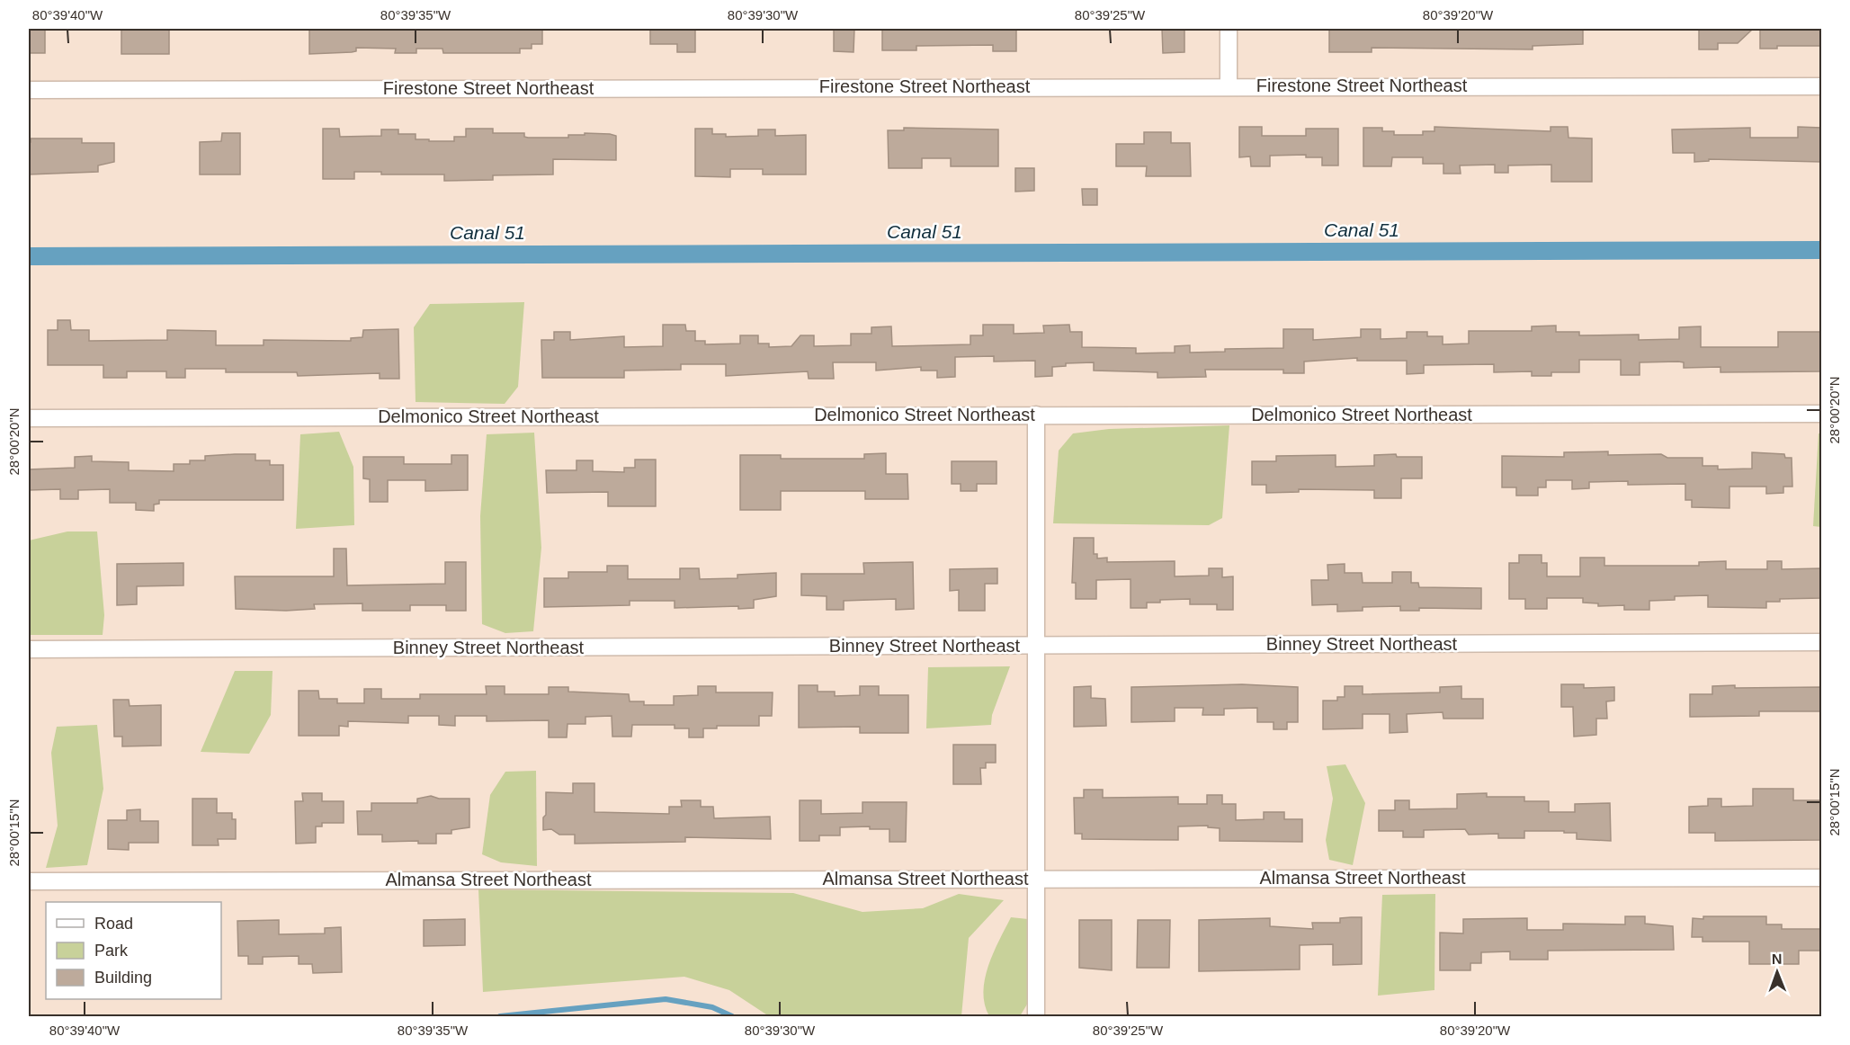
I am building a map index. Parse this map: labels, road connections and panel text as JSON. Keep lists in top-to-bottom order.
{
  "streets": {
    "street": [
      "Firestone Street Northeast",
      "Delmonico Street Northeast",
      "Binney Street Northeast",
      "Almansa Street Northeast"
    ]
  },
  "water": ["Canal 51"],
  "legend": ["Road", "Park", "Building"],
  "north": "top",
  "coordinates": [
    "80°39'40\"W",
    "80°39'35\"W",
    "80°39'30\"W",
    "80°39'25\"W",
    "80°39'20\"W",
    "28°00'20\"N",
    "28°00'15\"N"
  ]
}
